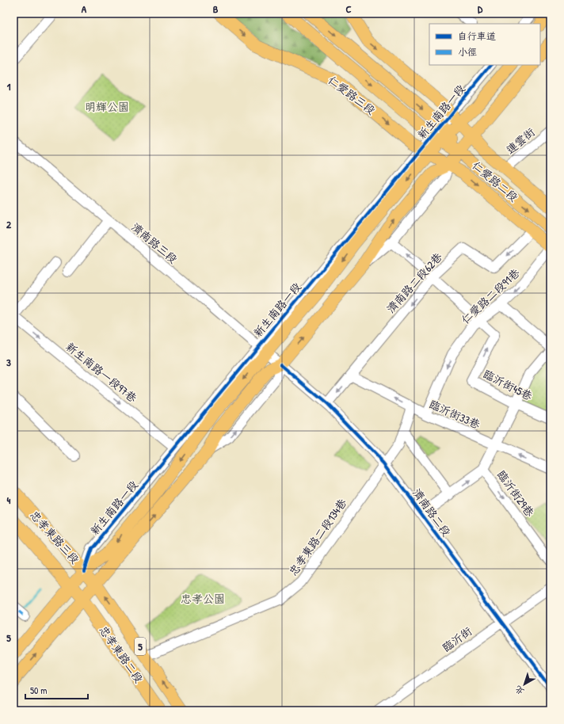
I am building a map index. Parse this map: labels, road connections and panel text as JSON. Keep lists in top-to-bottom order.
{
  "streets": {
    "main road": [
      "仁愛路三段",
      "新生南路一段",
      "仁愛路二段",
      "忠孝東路三段",
      "5",
      "忠孝東路二段"
    ],
    "street": [
      "連雲街",
      "濟南路三段",
      "濟南路二段62巷",
      "仁愛路二段91巷",
      "新生南路一段97巷",
      "臨沂街45巷",
      "臨沂街33巷",
      "臨沂街29巷",
      "濟南路二段",
      "忠孝東路二段134巷",
      "臨沂街"
    ]
  },
  "crossings": [
    ["仁愛路三段", "新生南路一段"],
    ["仁愛路三段", "仁愛路二段"],
    ["新生南路一段", "仁愛路二段"],
    ["新生南路一段", "濟南路三段"],
    ["新生南路一段", "新生南路一段97巷"],
    ["新生南路一段", "忠孝東路三段"],
    ["連雲街", "仁愛路二段"],
    ["仁愛路二段", "濟南路二段62巷"],
    ["濟南路三段", "濟南路二段"],
    ["濟南路二段62巷", "臨沂街33巷"],
    ["濟南路二段62巷", "濟南路二段"],
    ["仁愛路二段91巷", "臨沂街45巷"],
    ["仁愛路二段91巷", "臨沂街33巷"],
    ["臨沂街33巷", "忠孝東路二段134巷"],
    ["濟南路二段", "忠孝東路二段134巷"],
    ["濟南路二段", "臨沂街"],
    ["忠孝東路三段", "忠孝東路二段"],
    ["忠孝東路二段134巷", "忠孝東路二段"]
  ],
  "one_way": ["臨沂街33巷", "臨沂街29巷"],
  "parks": ["明輝公園", "忠孝公園"],
  "legend": ["自行車道", "小徑"],
  "scale_bar": "50 m",
  "north": "bottom left",
  "grid": {
    "columns": [
      "A",
      "B",
      "C",
      "D"
    ],
    "rows": [
      "1",
      "2",
      "3",
      "4",
      "5"
    ]
  }
}
